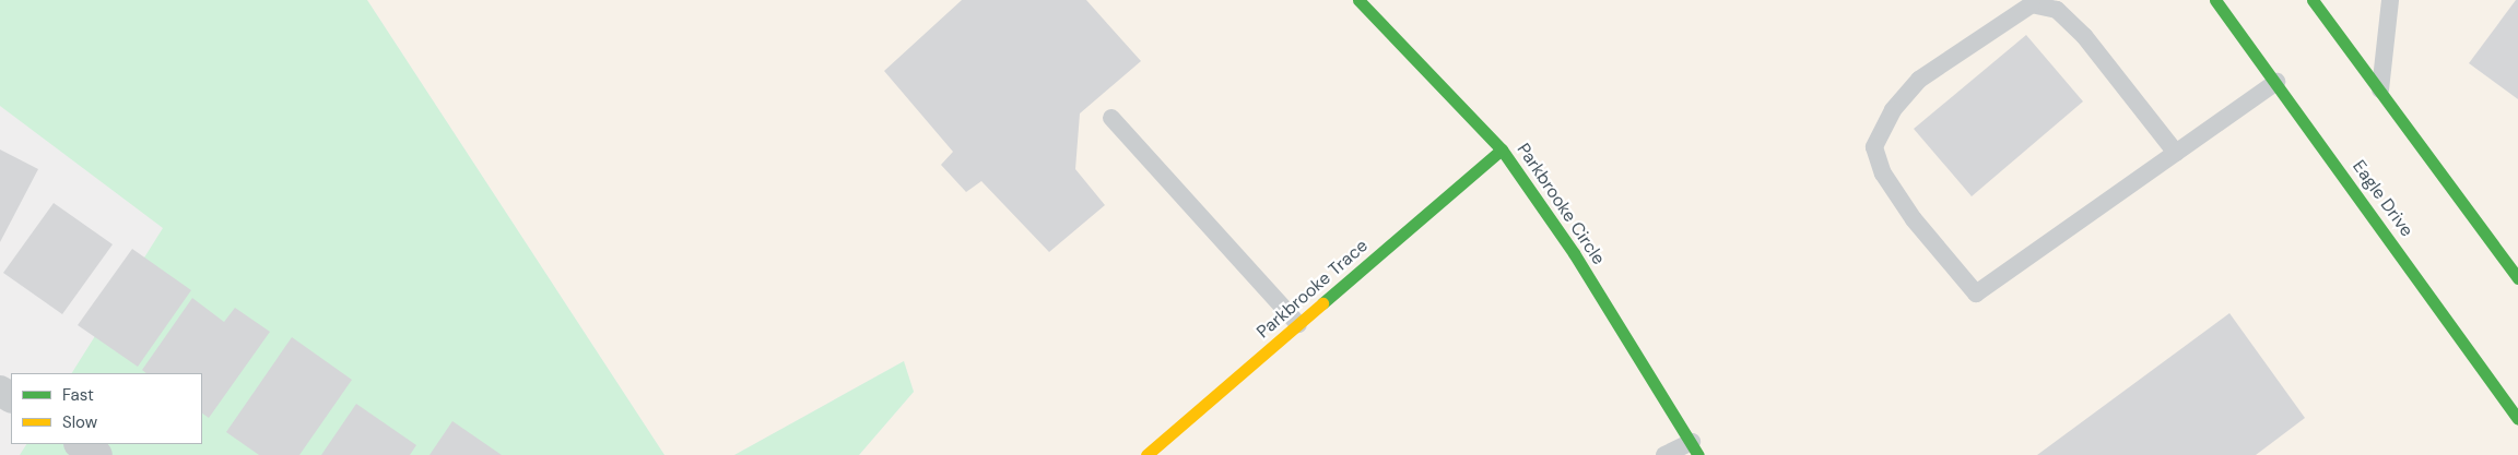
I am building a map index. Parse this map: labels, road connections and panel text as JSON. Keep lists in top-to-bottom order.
{
  "streets": {
    "street": ["Eagle Drive", "Parkbrooke Circle", "Parkbrooke Trace"]
  },
  "crossings": [
    ["Parkbrooke Circle", "Parkbrooke Trace"]
  ],
  "legend": ["Fast", "Slow"]
}
